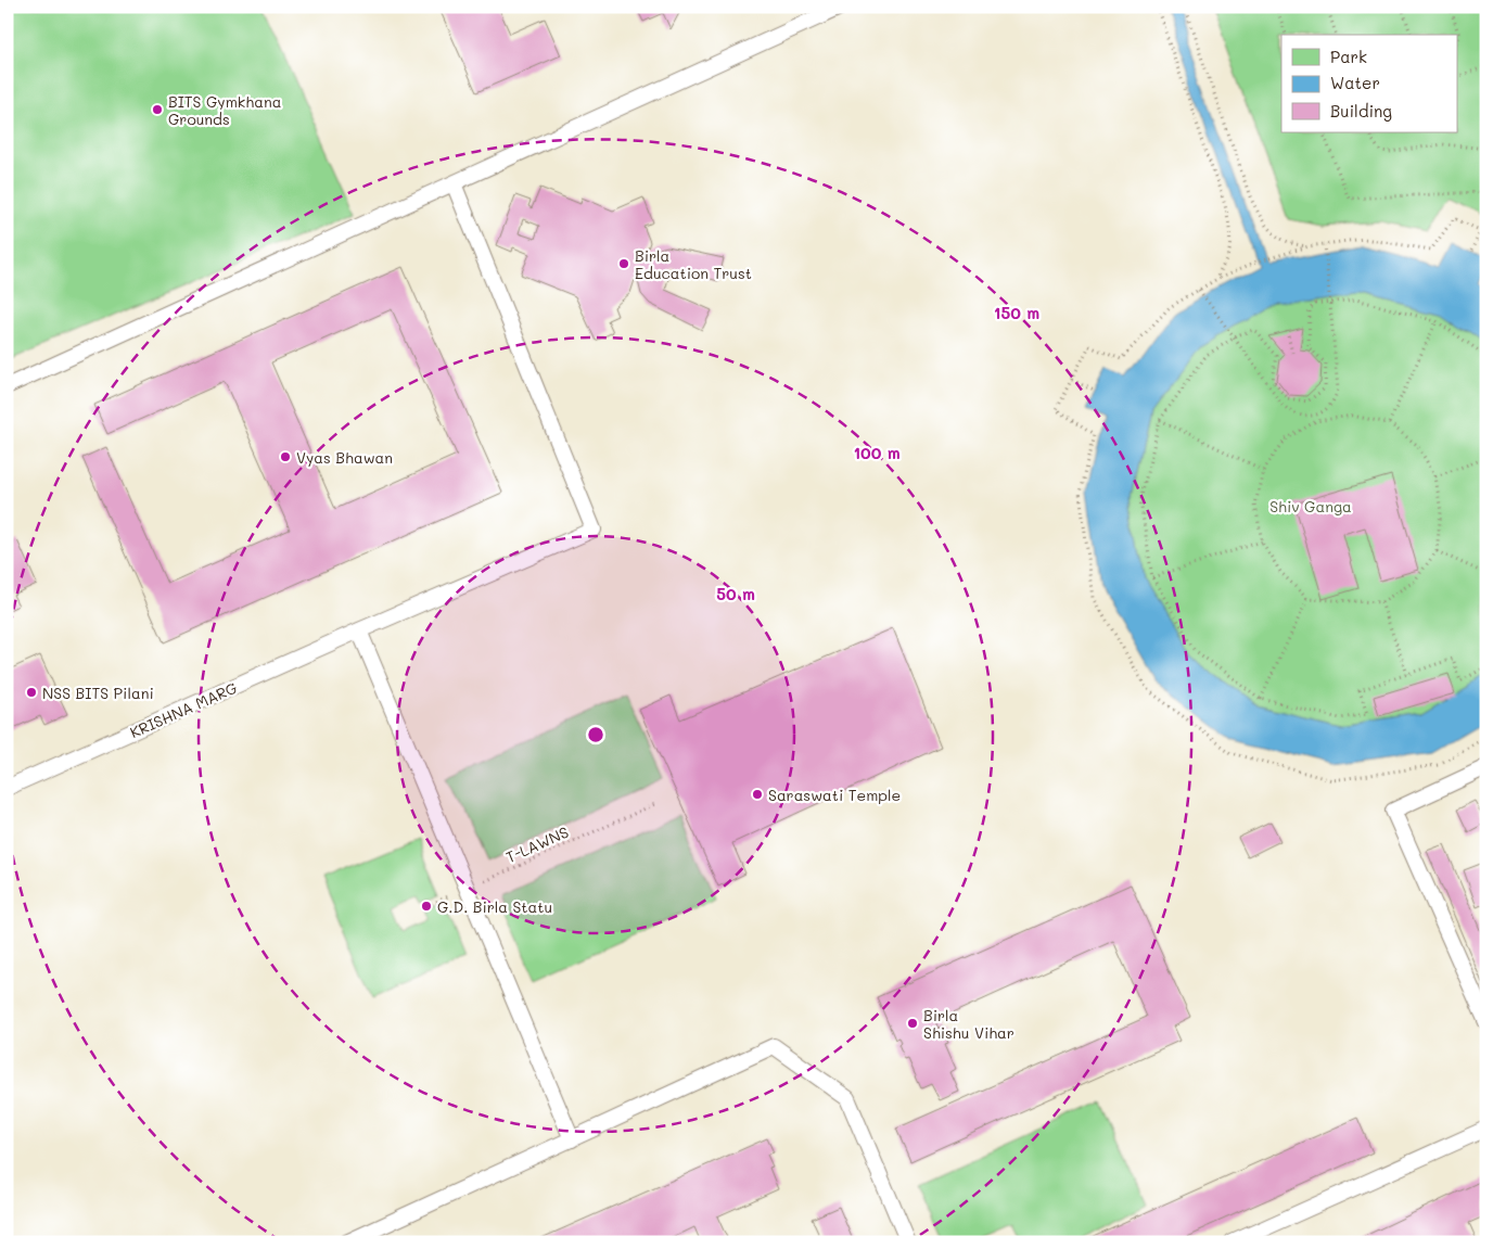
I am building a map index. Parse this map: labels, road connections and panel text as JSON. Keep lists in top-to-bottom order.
{
  "streets": {
    "lane": ["KRISHNA MARG"],
    "path": ["T-LAWNS"]
  },
  "parks": ["Shiv Ganga"],
  "places": [
    "BITS Gymkhana Grounds",
    "Birla Education Trust",
    "Vyas Bhawan",
    "NSS BITS Pilani",
    "Saraswati Temple",
    "G.D. Birla Statu",
    "Birla Shishu Vihar"
  ],
  "legend": ["Park", "Water", "Building"],
  "rings": ["150 m", "100 m", "50 m"]
}
